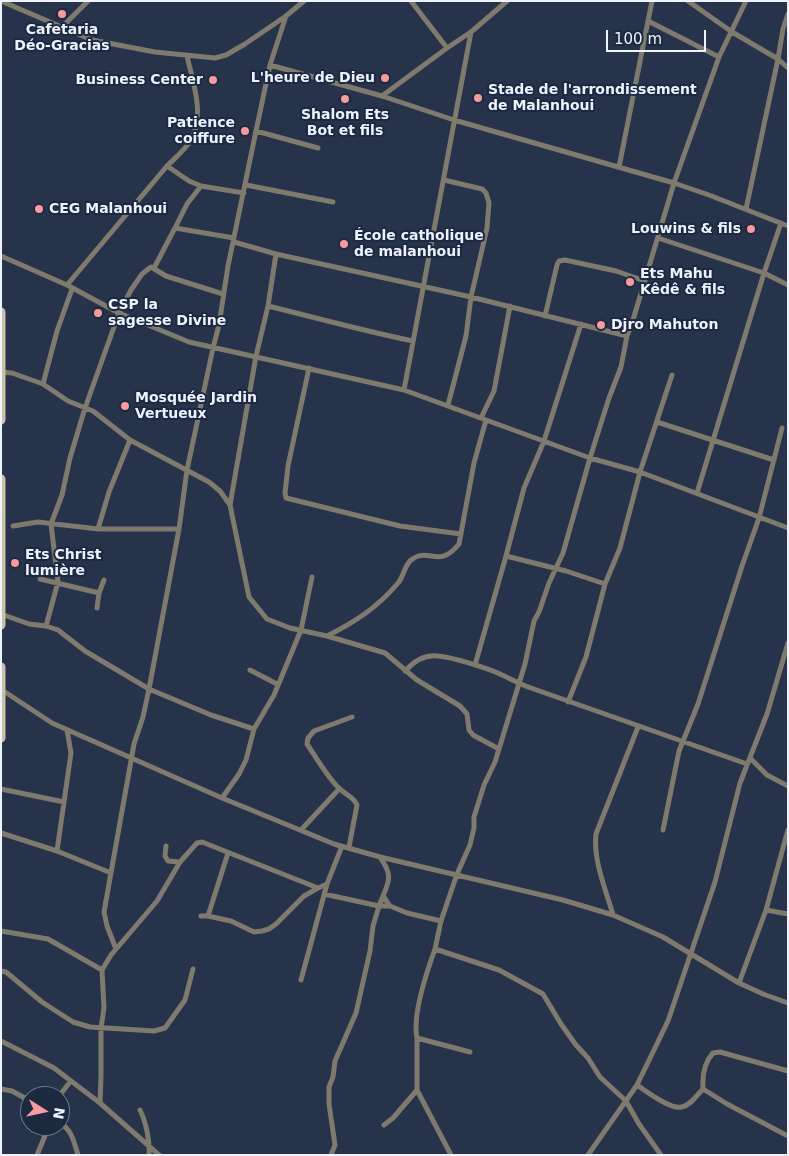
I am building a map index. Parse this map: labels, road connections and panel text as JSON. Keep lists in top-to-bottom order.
{
  "places": [
    "Cafetaria Déo-Gracias",
    "L'heure de Dieu",
    "Business Center",
    "Stade de l'arrondissement de Malanhoui",
    "Shalom Ets Bot et fils",
    "Patience coiffure",
    "CEG Malanhoui",
    "Louwins & fils",
    "École catholique de malanhoui",
    "Ets Mahu Kêdê & fils",
    "CSP la sagesse Divine",
    "Djro Mahuton",
    "Mosquée Jardin Vertueux",
    "Ets Christ lumière"
  ],
  "scale_bar": "100 m",
  "north": "right"
}
